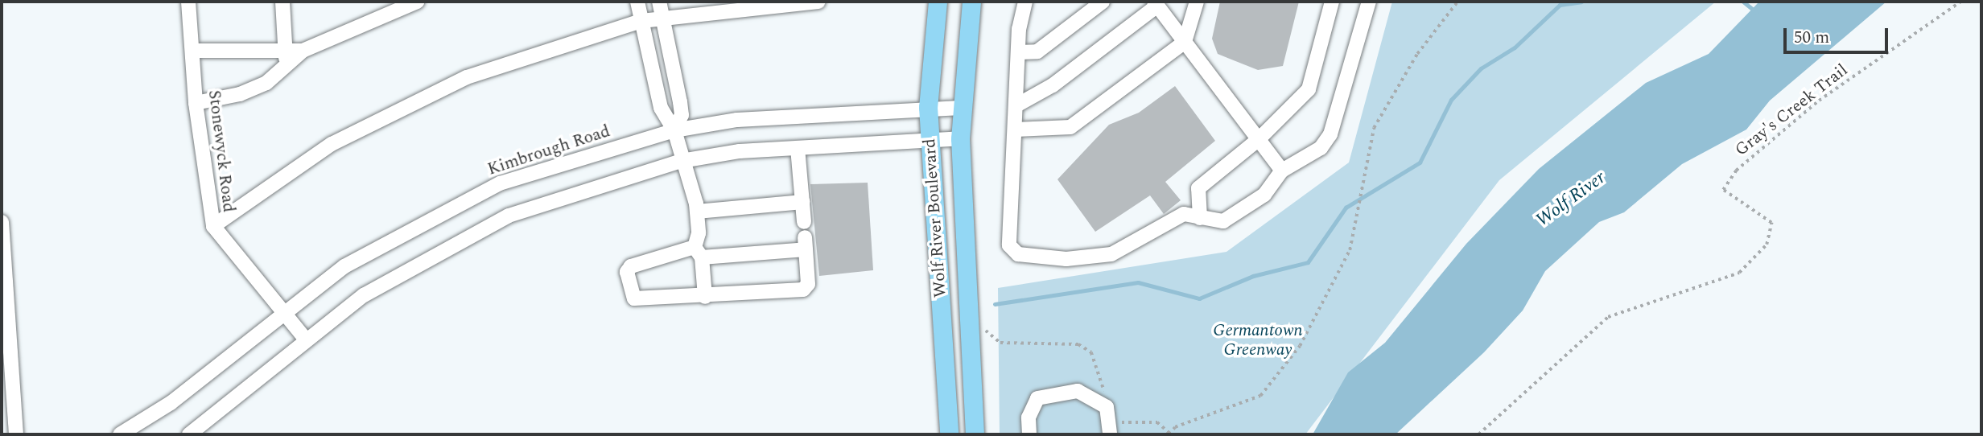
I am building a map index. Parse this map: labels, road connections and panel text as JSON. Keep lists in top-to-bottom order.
{
  "streets": {
    "main road": ["Wolf River Boulevard"],
    "street": ["Kimbrough Road", "Stonewyck Road"],
    "path": ["Gray's Creek Trail"]
  },
  "crossings": [
    ["Kimbrough Road", "Stonewyck Road"],
    ["Kimbrough Road", "Wolf River Boulevard"]
  ],
  "water": ["Wolf River"],
  "parks": ["Germantown Greenway"],
  "scale_bar": "50 m"
}
